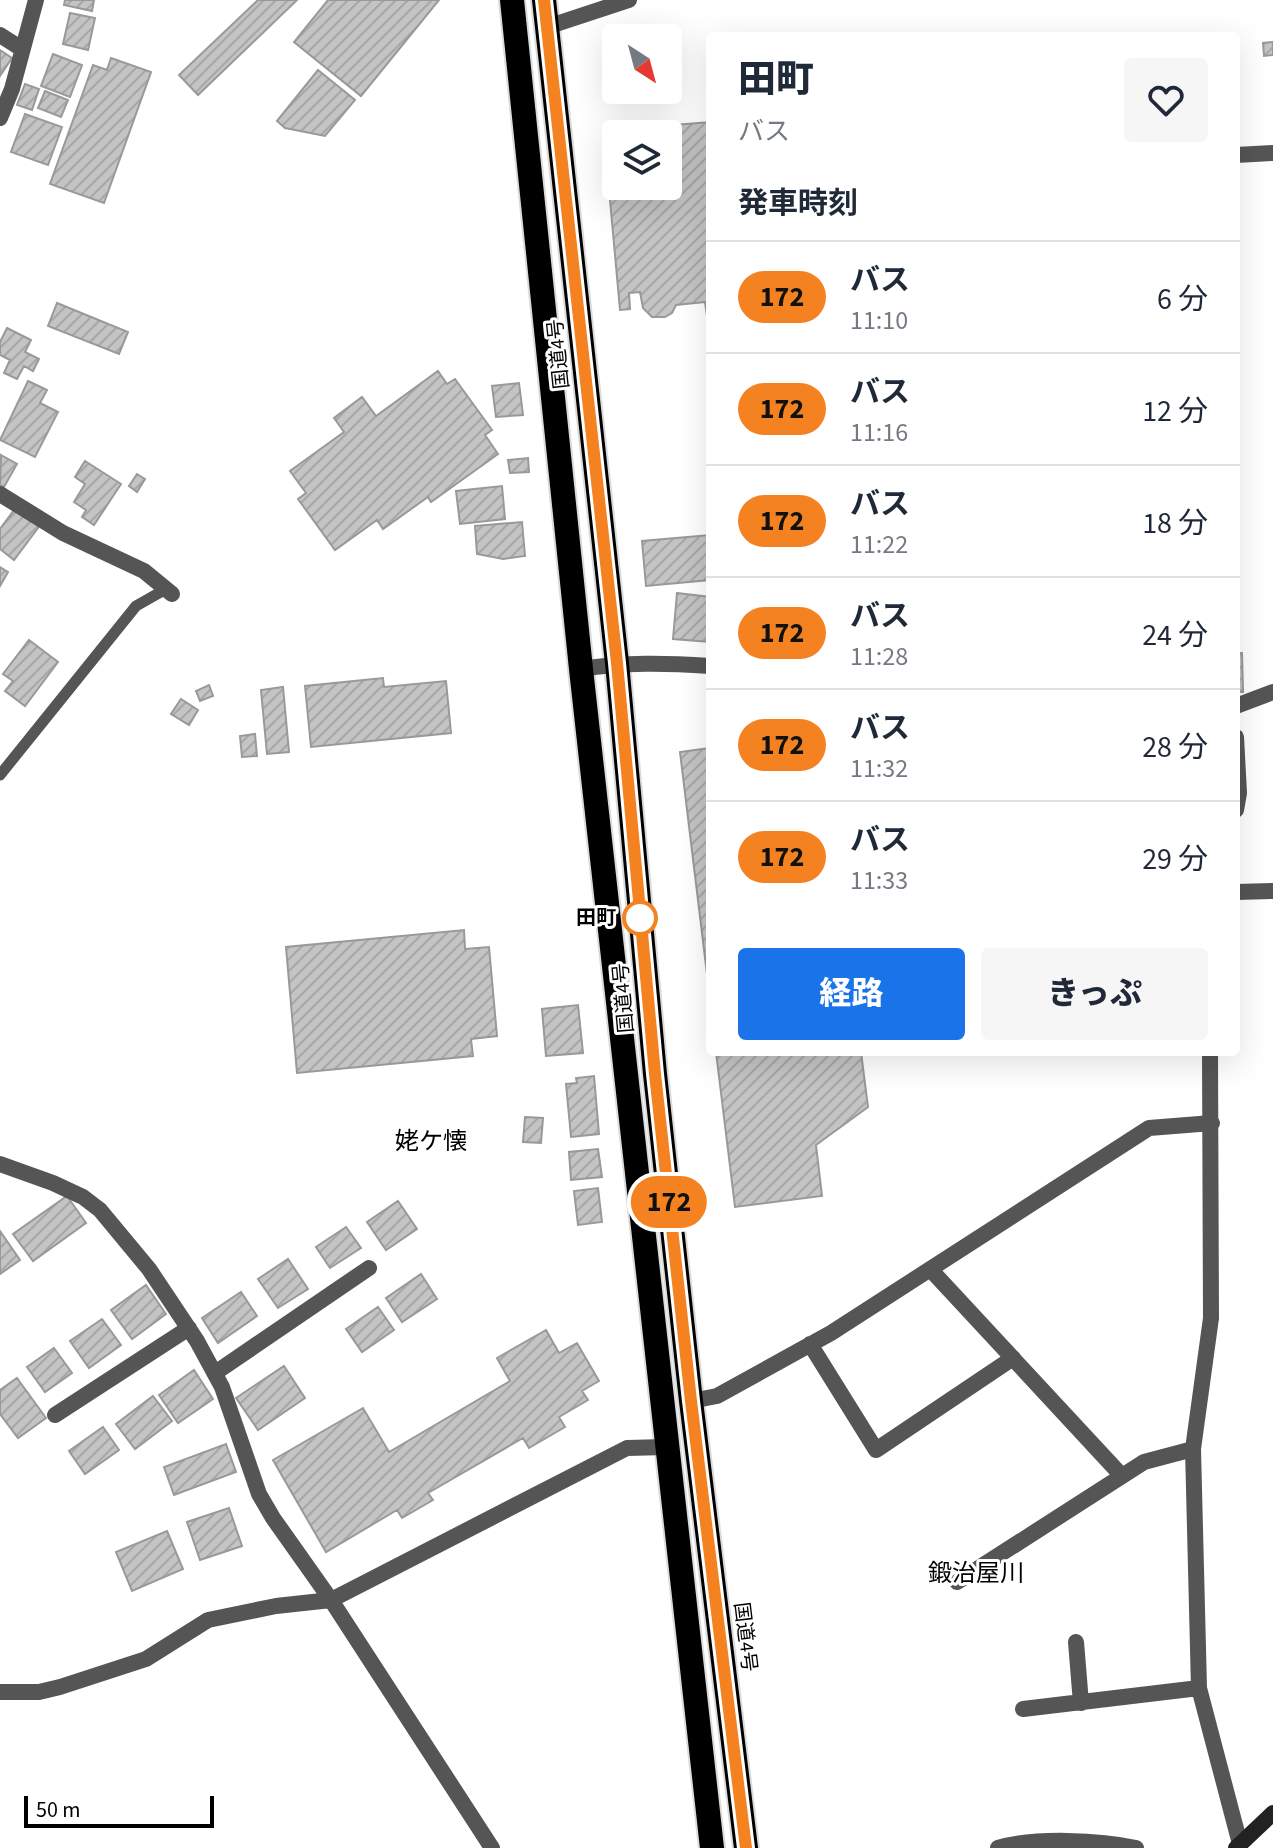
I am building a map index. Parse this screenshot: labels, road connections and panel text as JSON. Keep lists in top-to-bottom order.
{
  "streets": {
    "highway": ["国道4号"]
  },
  "districts": ["姥ケ懐", "鍛治屋川"],
  "places": ["田町"],
  "lines": ["bus line 172"],
  "scale_bar": "50 m",
  "north": "bottom right",
  "page": {
    "on_map": "172",
    "heading": [
      ["田町", "バス"],
      "発車時刻"
    ],
    "list": [
      {
        "mark": "172",
        "name": "バス",
        "note": "11:10",
        "value": "6 分"
      },
      {
        "mark": "172",
        "name": "バス",
        "note": "11:16",
        "value": "12 分"
      },
      {
        "mark": "172",
        "name": "バス",
        "note": "11:22",
        "value": "18 分"
      },
      {
        "mark": "172",
        "name": "バス",
        "note": "11:28",
        "value": "24 分"
      },
      {
        "mark": "172",
        "name": "バス",
        "note": "11:32",
        "value": "28 分"
      },
      {
        "mark": "172",
        "name": "バス",
        "note": "11:33",
        "value": "29 分"
      }
    ],
    "buttons": ["経路", "きっぷ"],
    "scale": "50 m"
  }
}
